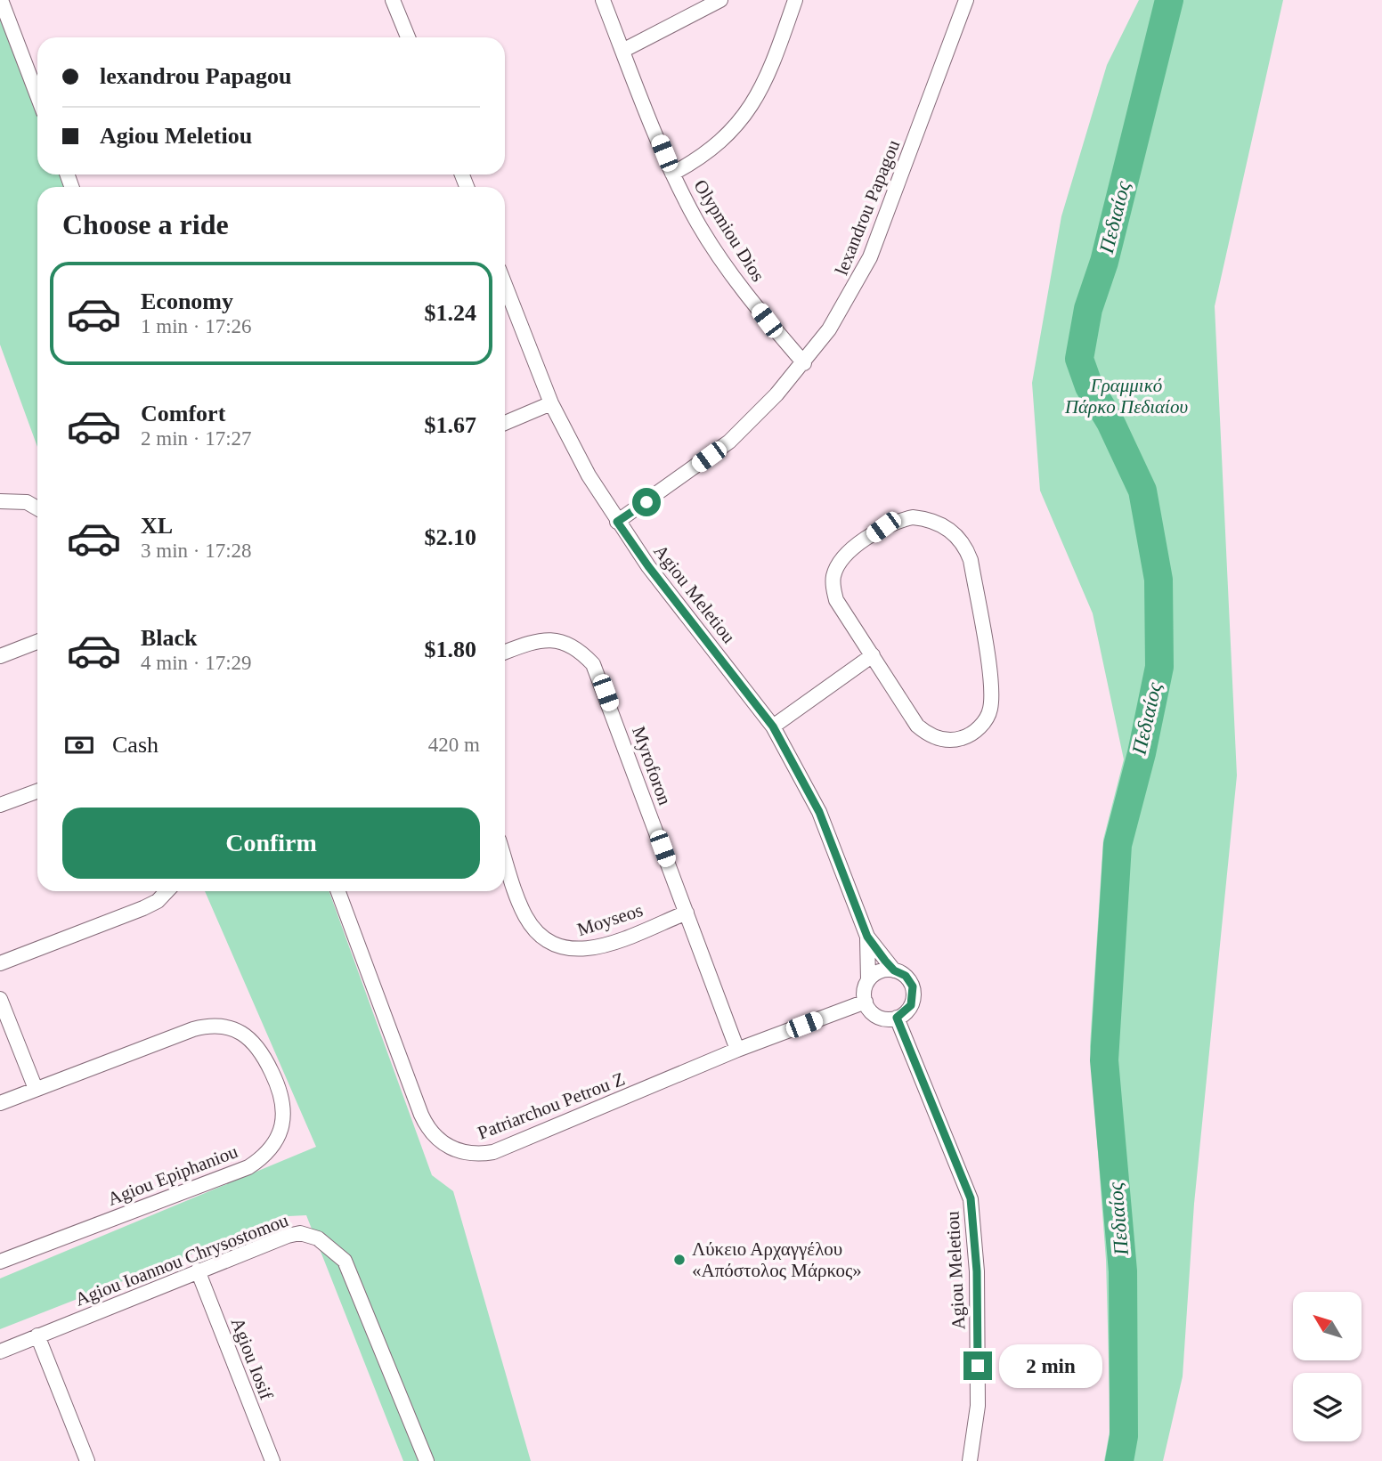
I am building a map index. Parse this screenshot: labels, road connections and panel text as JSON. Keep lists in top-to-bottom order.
{
  "streets": {
    "street": [
      "lexandrou Papagou",
      "Olypmiou Dios",
      "Agiou Meletiou",
      "Myroforon",
      "Moyseos",
      "Patriarchou Petrou Z",
      "Agiou Epiphaniou",
      "Agiou Ioannou Chrysostomou",
      "Agiou Iosif"
    ]
  },
  "crossings": [
    ["lexandrou Papagou", "Olypmiou Dios"],
    ["lexandrou Papagou", "Agiou Meletiou"],
    ["Agiou Meletiou", "Patriarchou Petrou Z"],
    ["Myroforon", "Moyseos"],
    ["Myroforon", "Patriarchou Petrou Z"],
    ["Agiou Ioannou Chrysostomou", "Agiou Iosif"]
  ],
  "water": ["Πεδιαίος"],
  "parks": ["Γραμμικό Πάρκο Πεδιαίου"],
  "places": ["Λύκειο Αρχαγγέλου «Απόστολος Μάρκος»"],
  "north": "top left",
  "page": {
    "banner": ["lexandrou Papagou", "Agiou Meletiou"],
    "heading": "Choose a ride",
    "list": [
      {
        "name": "Economy",
        "note": "1 min · 17:26",
        "value": "$1.24"
      },
      {
        "name": "Comfort",
        "note": "2 min · 17:27",
        "value": "$1.67"
      },
      {
        "name": "XL",
        "note": "3 min · 17:28",
        "value": "$2.10"
      },
      {
        "name": "Black",
        "note": "4 min · 17:29",
        "value": "$1.80"
      }
    ],
    "pay": ["Cash", "420 m"],
    "buttons": "Confirm",
    "bubble": "2 min"
  }
}
